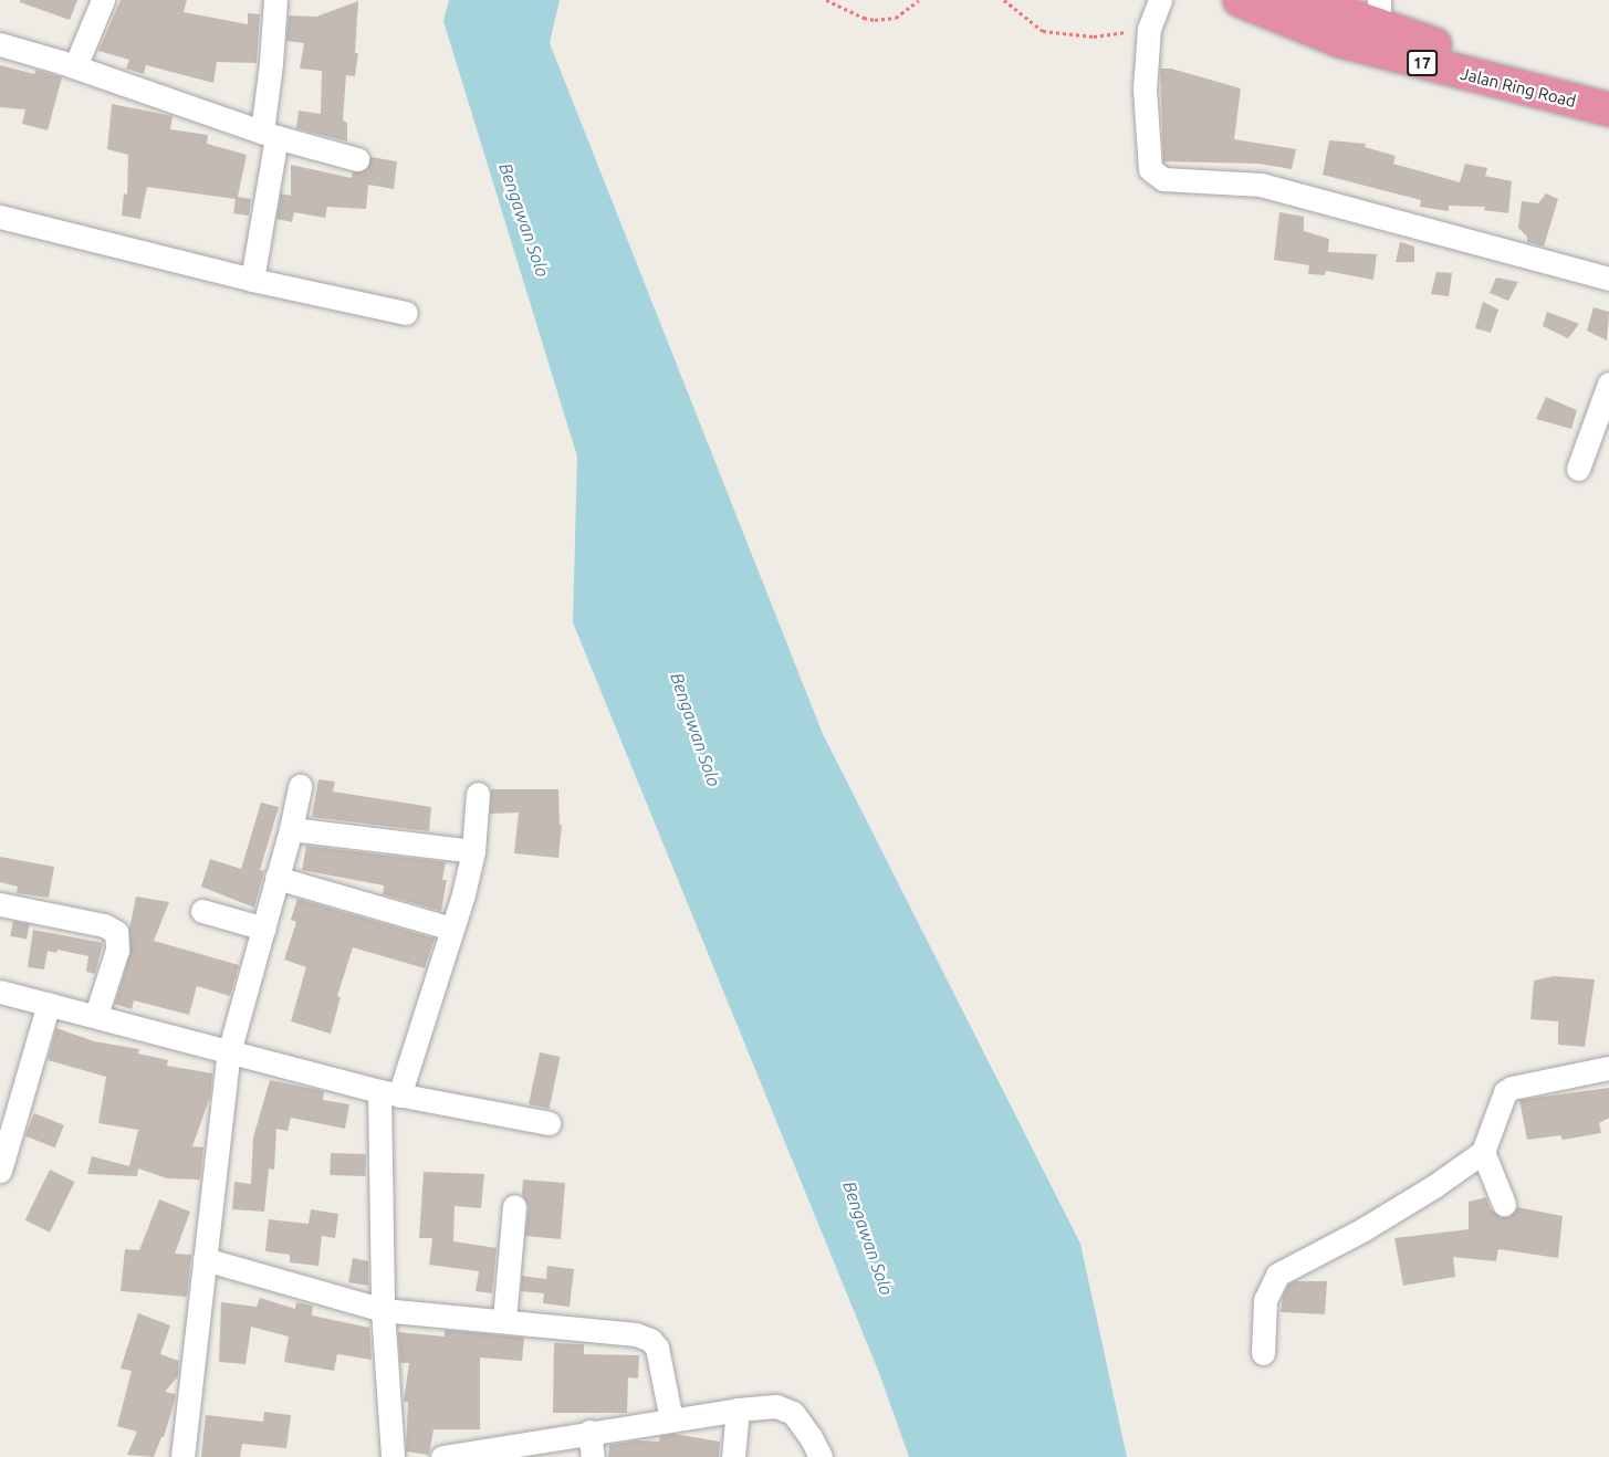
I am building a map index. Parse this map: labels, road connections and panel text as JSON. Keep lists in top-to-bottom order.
{
  "streets": {
    "highway": ["17", "Jalan Ring Road"]
  },
  "water": ["Bengawan Solo"]
}
